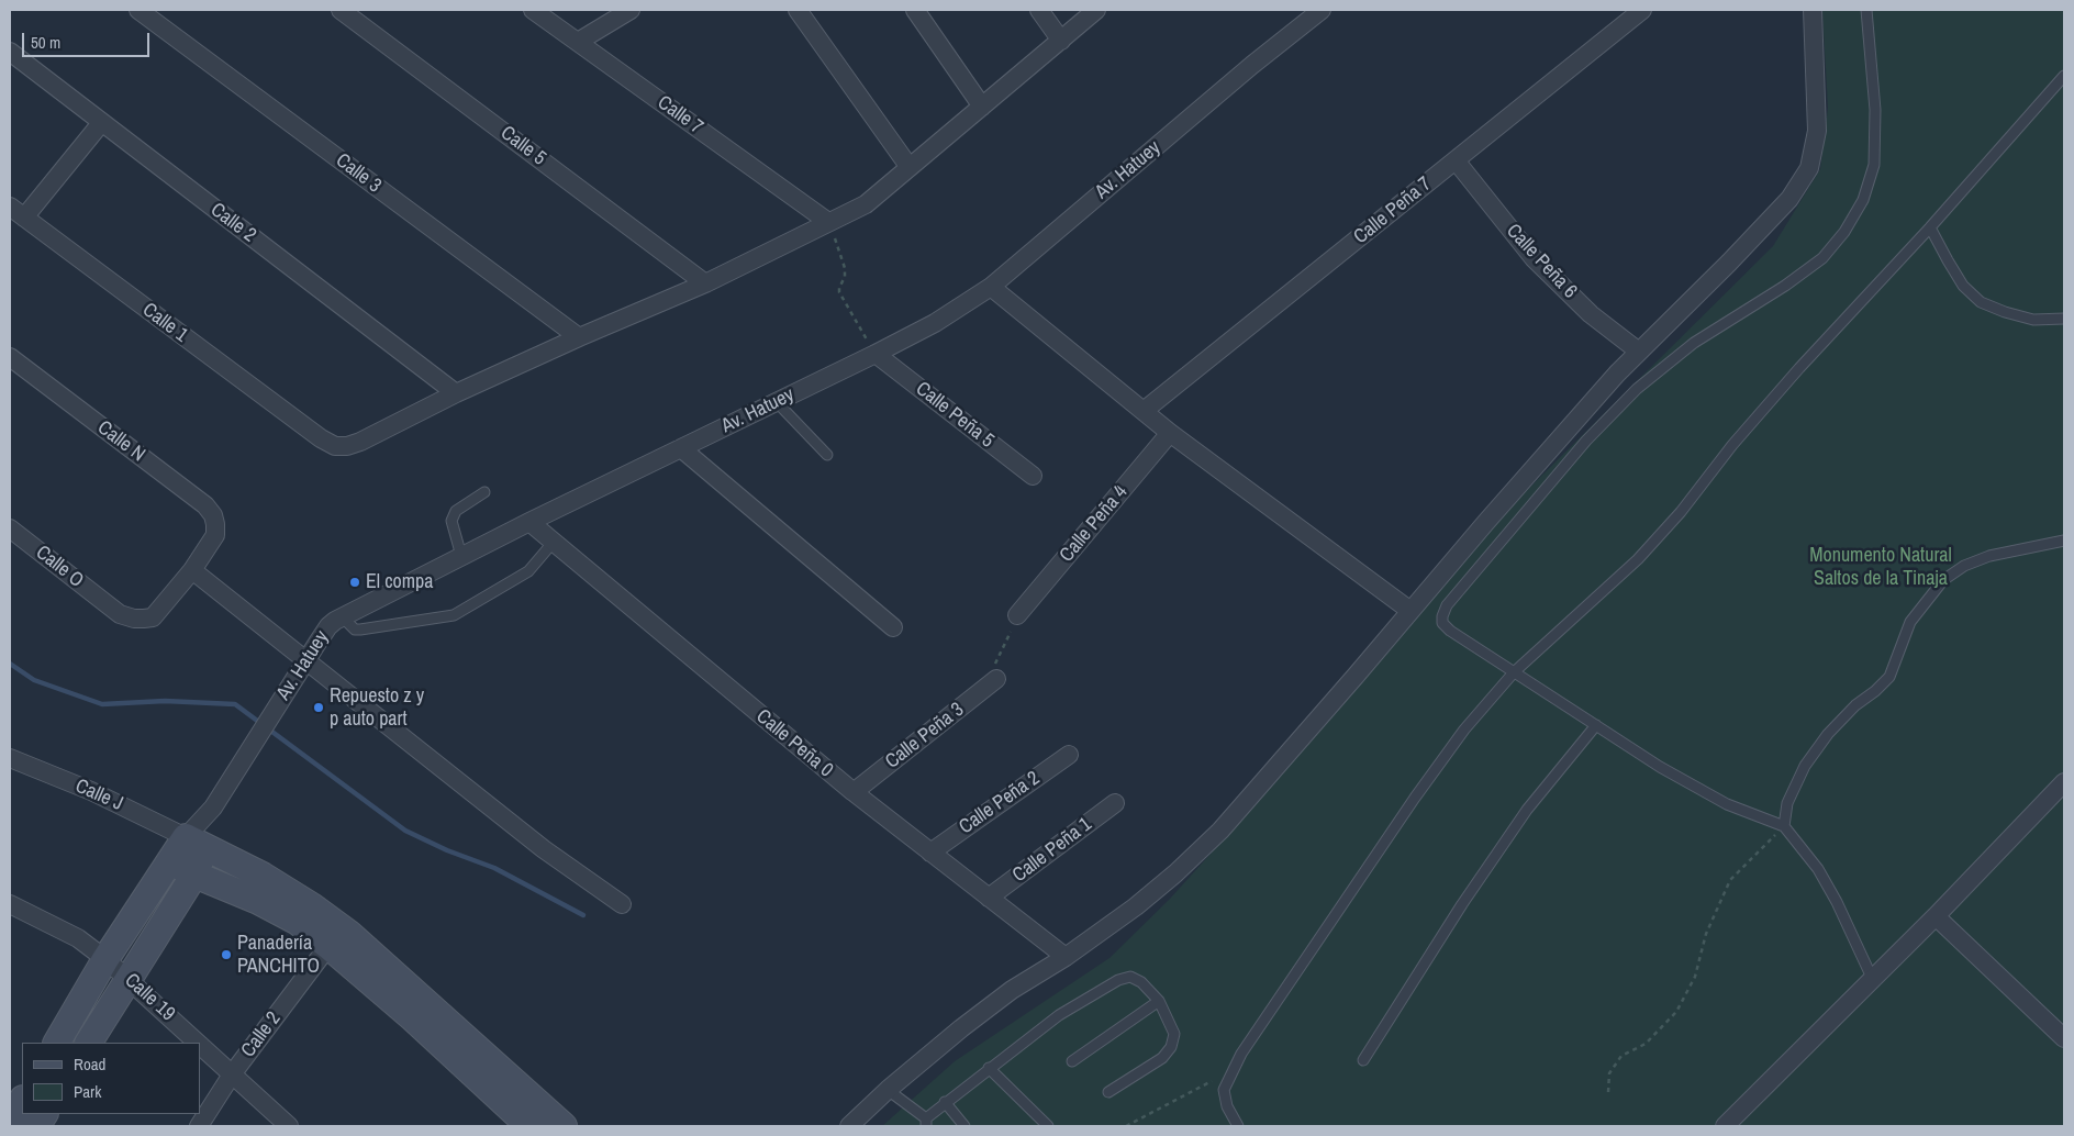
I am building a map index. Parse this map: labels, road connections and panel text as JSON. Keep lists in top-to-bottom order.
{
  "streets": {
    "main road": ["Av. Hatuey"],
    "street": [
      "Calle 7",
      "Calle 5",
      "Calle 3",
      "Calle Peña 7",
      "Calle 2",
      "Calle Peña 6",
      "Calle 1",
      "Calle Peña 5",
      "Calle N",
      "Calle Peña 4",
      "Calle O",
      "Calle Peña 3",
      "Calle Peña 0",
      "Calle J",
      "Calle Peña 2",
      "Calle Peña 1",
      "Calle 19"
    ]
  },
  "crossings": [
    ["Calle 7", "Calle 1"],
    ["Calle 5", "Calle 1"],
    ["Av. Hatuey", "Calle Peña 5"],
    ["Av. Hatuey", "Calle Peña 0"],
    ["Av. Hatuey", "Calle J"],
    ["Av. Hatuey", "Calle 19"],
    ["Calle 3", "Calle 1"],
    ["Calle Peña 7", "Calle Peña 6"],
    ["Calle 2", "Calle 1"],
    ["Calle 2", "Calle 19"],
    ["Calle N", "Calle O"],
    ["Calle Peña 3", "Calle Peña 0"],
    ["Calle Peña 0", "Calle Peña 2"],
    ["Calle Peña 0", "Calle Peña 1"]
  ],
  "parks": ["Monumento Natural Saltos de la Tinaja"],
  "places": ["El compa", "Repuesto z y p auto part", "Panadería PANCHITO"],
  "legend": ["Road", "Park"],
  "scale_bar": "50 m"
}
